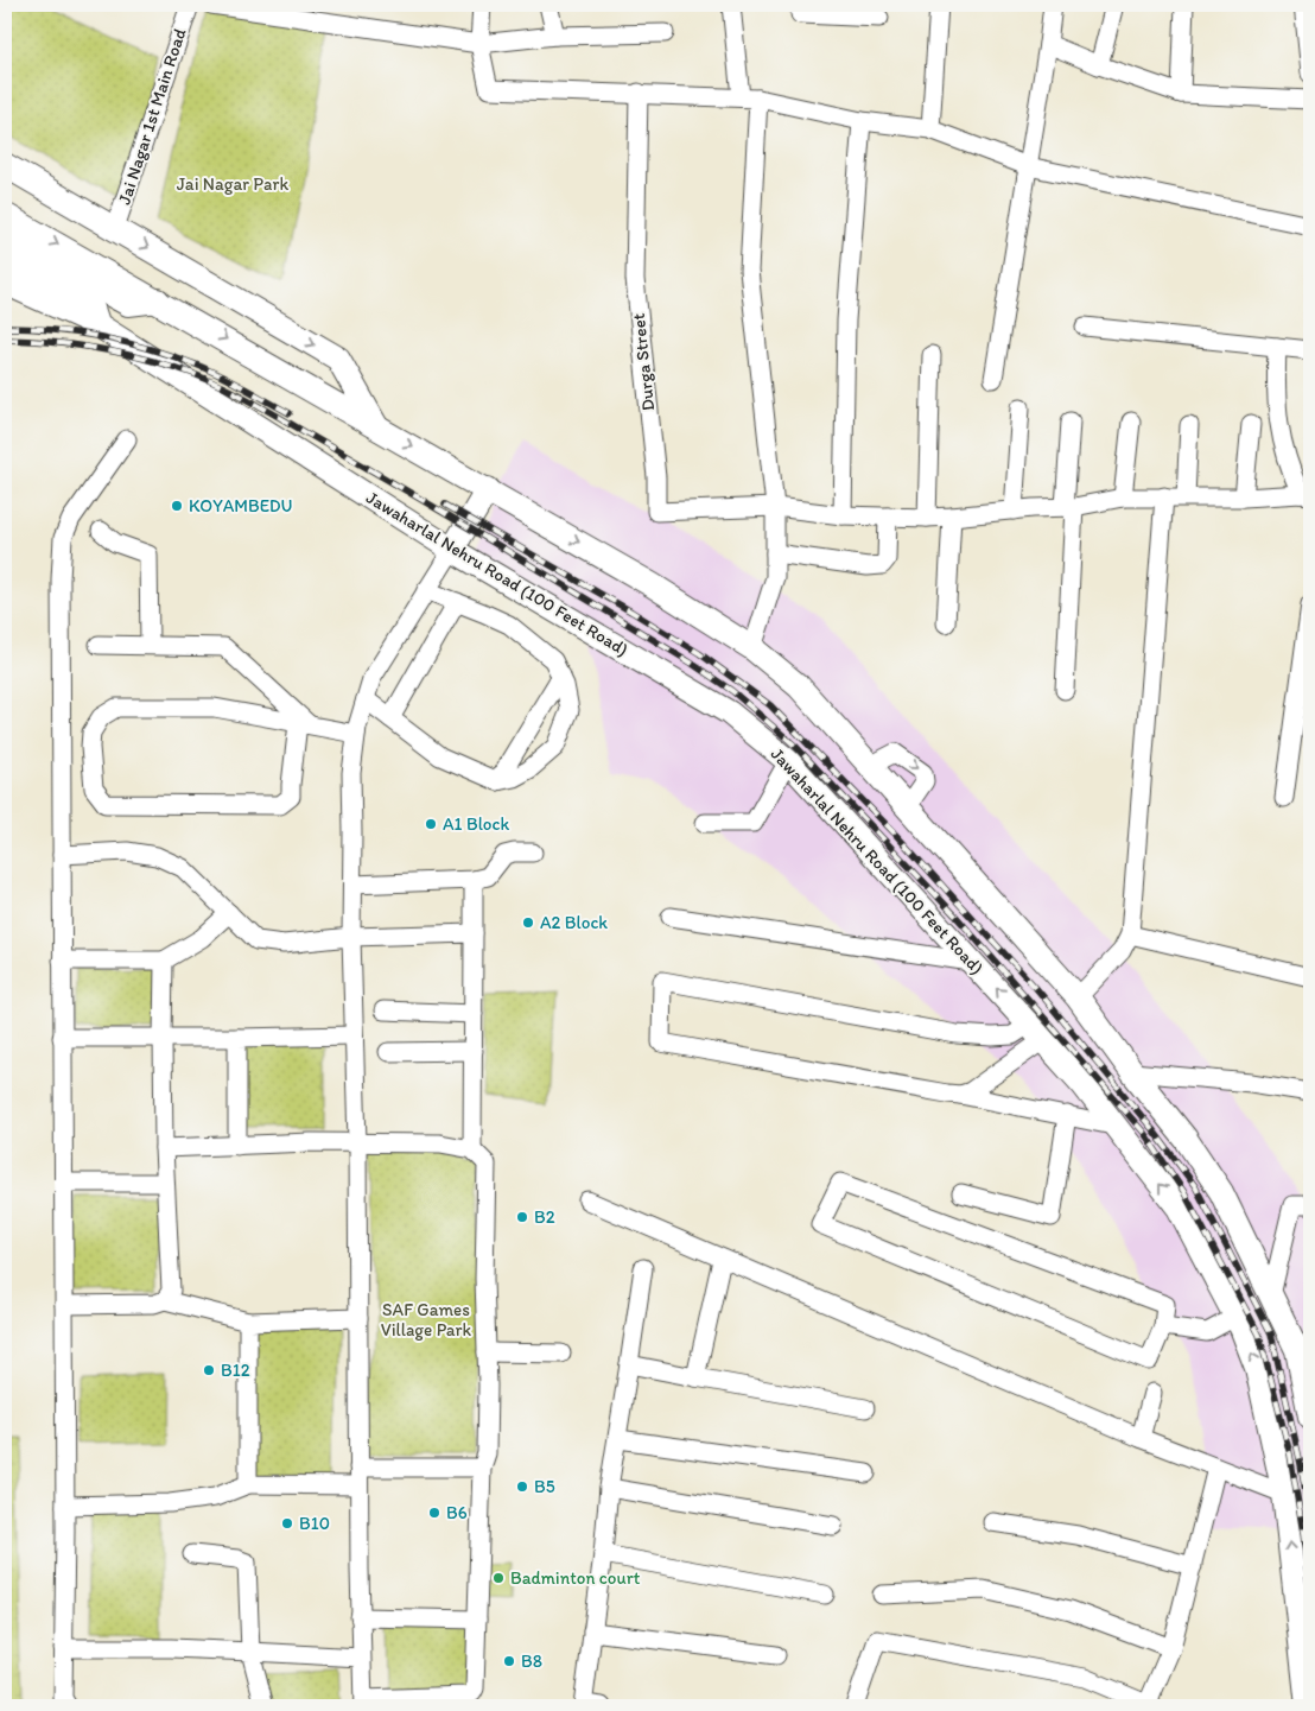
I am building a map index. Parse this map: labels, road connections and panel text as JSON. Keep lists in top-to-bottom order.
{
  "streets": {
    "main road": ["Jawaharlal Nehru Road (100 Feet Road)"],
    "street": ["Jai Nagar 1st Main Road", "Durga Street"]
  },
  "parks": ["Jai Nagar Park", "SAF Games Village Park"],
  "places": [
    "KOYAMBEDU",
    "A1 Block",
    "A2 Block",
    "B2",
    "B12",
    "B5",
    "B6",
    "B10",
    "Badminton court",
    "B8"
  ]
}
